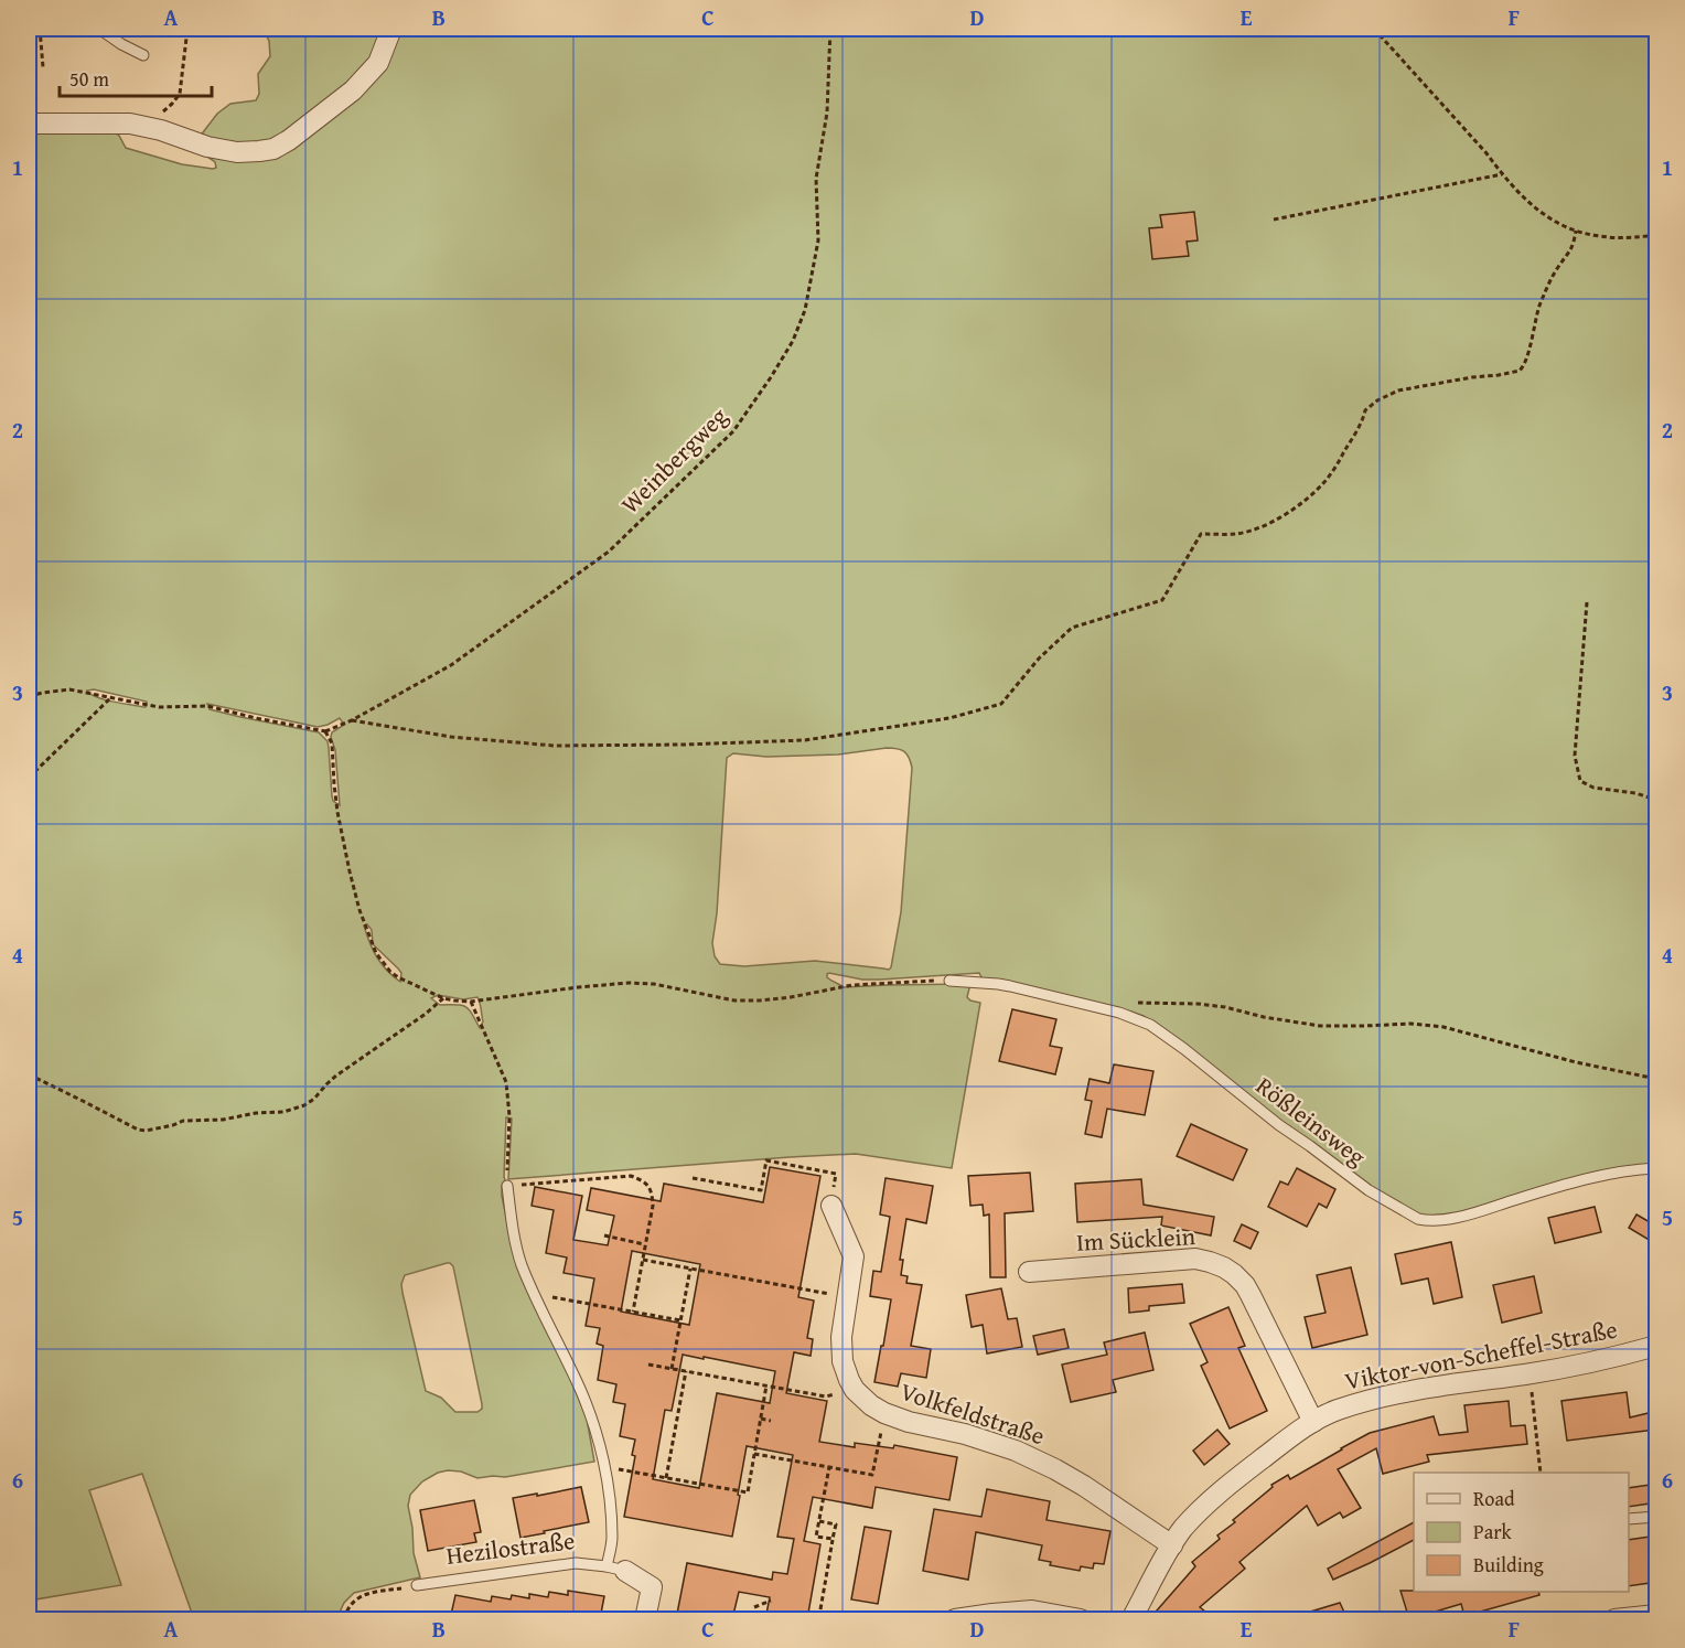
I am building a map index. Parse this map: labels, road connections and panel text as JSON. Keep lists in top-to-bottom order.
{
  "streets": {
    "street": [
      "Im Sücklein",
      "Viktor-von-Scheffel-Straße",
      "Volkfeldstraße",
      "Hezilostraße"
    ],
    "lane": ["Rößleinsweg"],
    "path": ["Weinbergweg"]
  },
  "crossings": [
    ["Im Sücklein", "Viktor-von-Scheffel-Straße"],
    ["Viktor-von-Scheffel-Straße", "Volkfeldstraße"]
  ],
  "legend": ["Road", "Park", "Building"],
  "scale_bar": "50 m",
  "grid": {
    "columns": [
      "A",
      "B",
      "C",
      "D",
      "E",
      "F"
    ],
    "rows": [
      "1",
      "2",
      "3",
      "4",
      "5",
      "6"
    ]
  }
}
